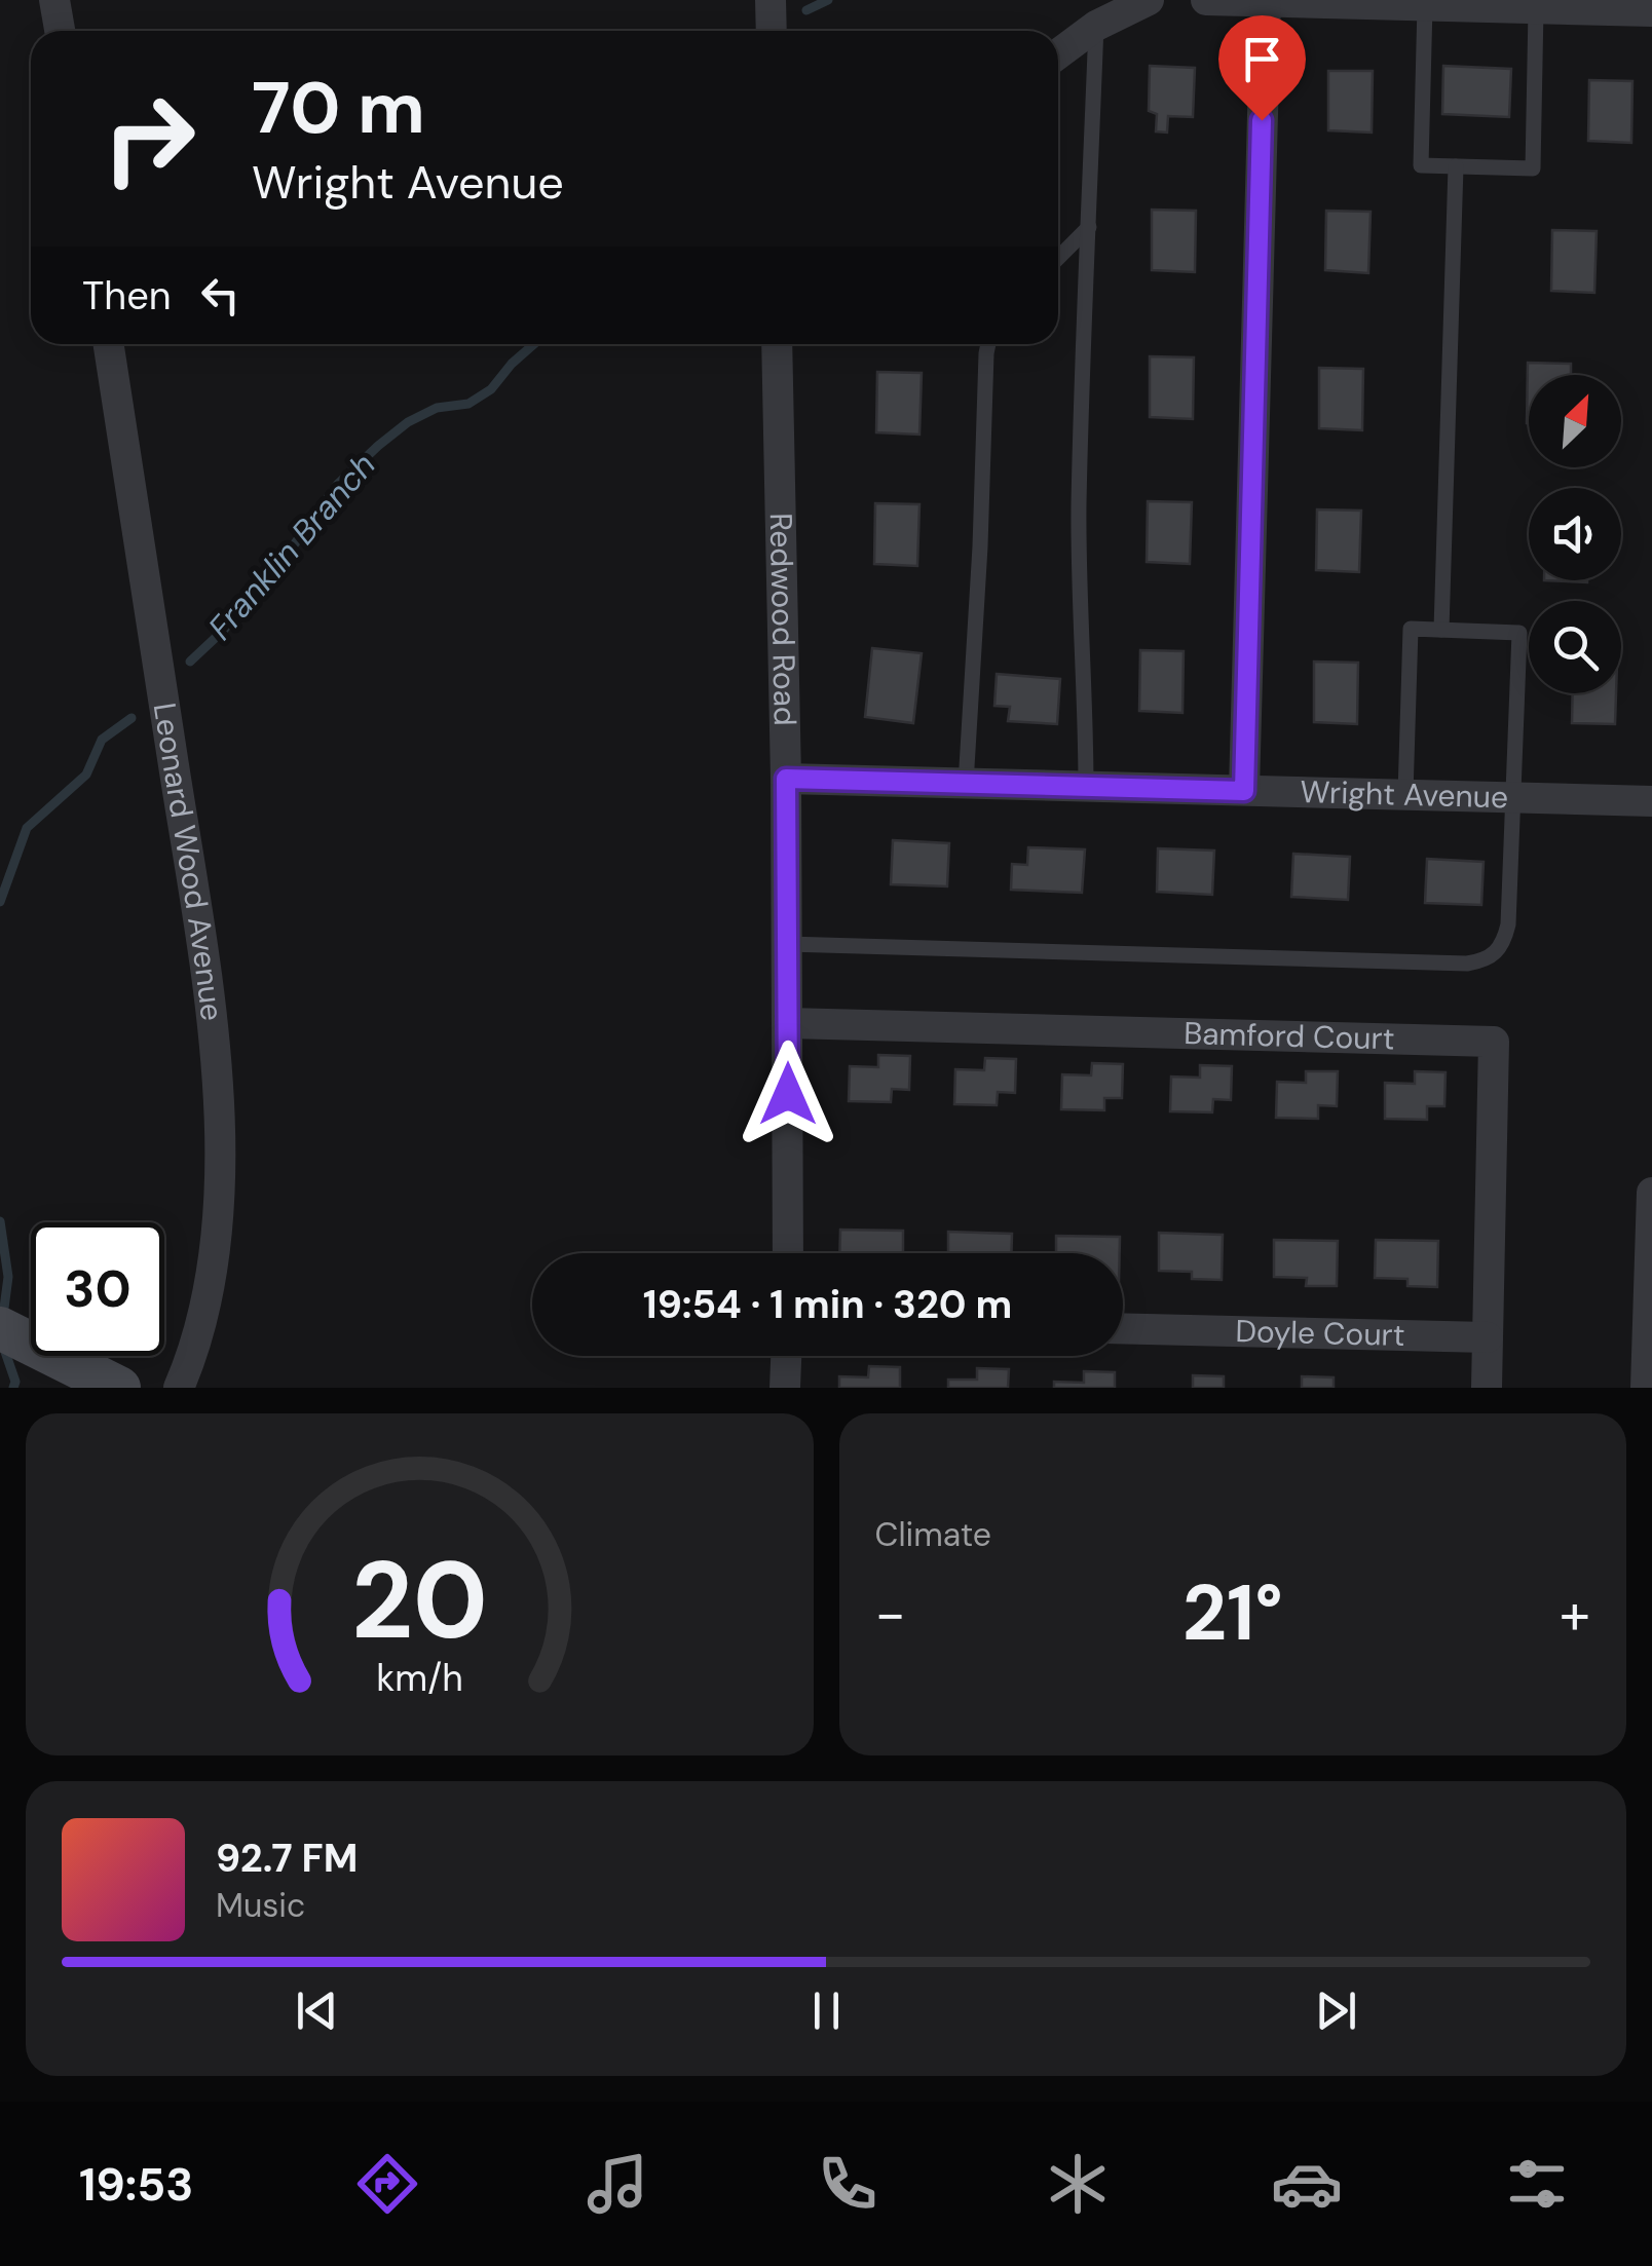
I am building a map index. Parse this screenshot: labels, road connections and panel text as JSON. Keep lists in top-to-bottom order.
{
  "streets": {
    "street": [
      "Redwood Road",
      "Wright Avenue",
      "Leonard Wood Avenue",
      "Bamford Court",
      "Doyle Court"
    ]
  },
  "crossings": [
    ["Redwood Road", "Wright Avenue"],
    ["Redwood Road", "Bamford Court"],
    ["Bamford Court", "Doyle Court"]
  ],
  "water": ["Franklin Branch"],
  "north": "top right",
  "page": {
    "turn": ["70 m", "Wright Avenue"],
    "then": "Then",
    "limit": "30",
    "trip": "19:54 · 1 min · 320 m",
    "tile": "Climate",
    "heat": ["−", "21°", "+"],
    "song": ["92.7 FM", "Music"],
    "tabs": "19:53",
    "gauge": ["20", "km/h"]
  }
}
